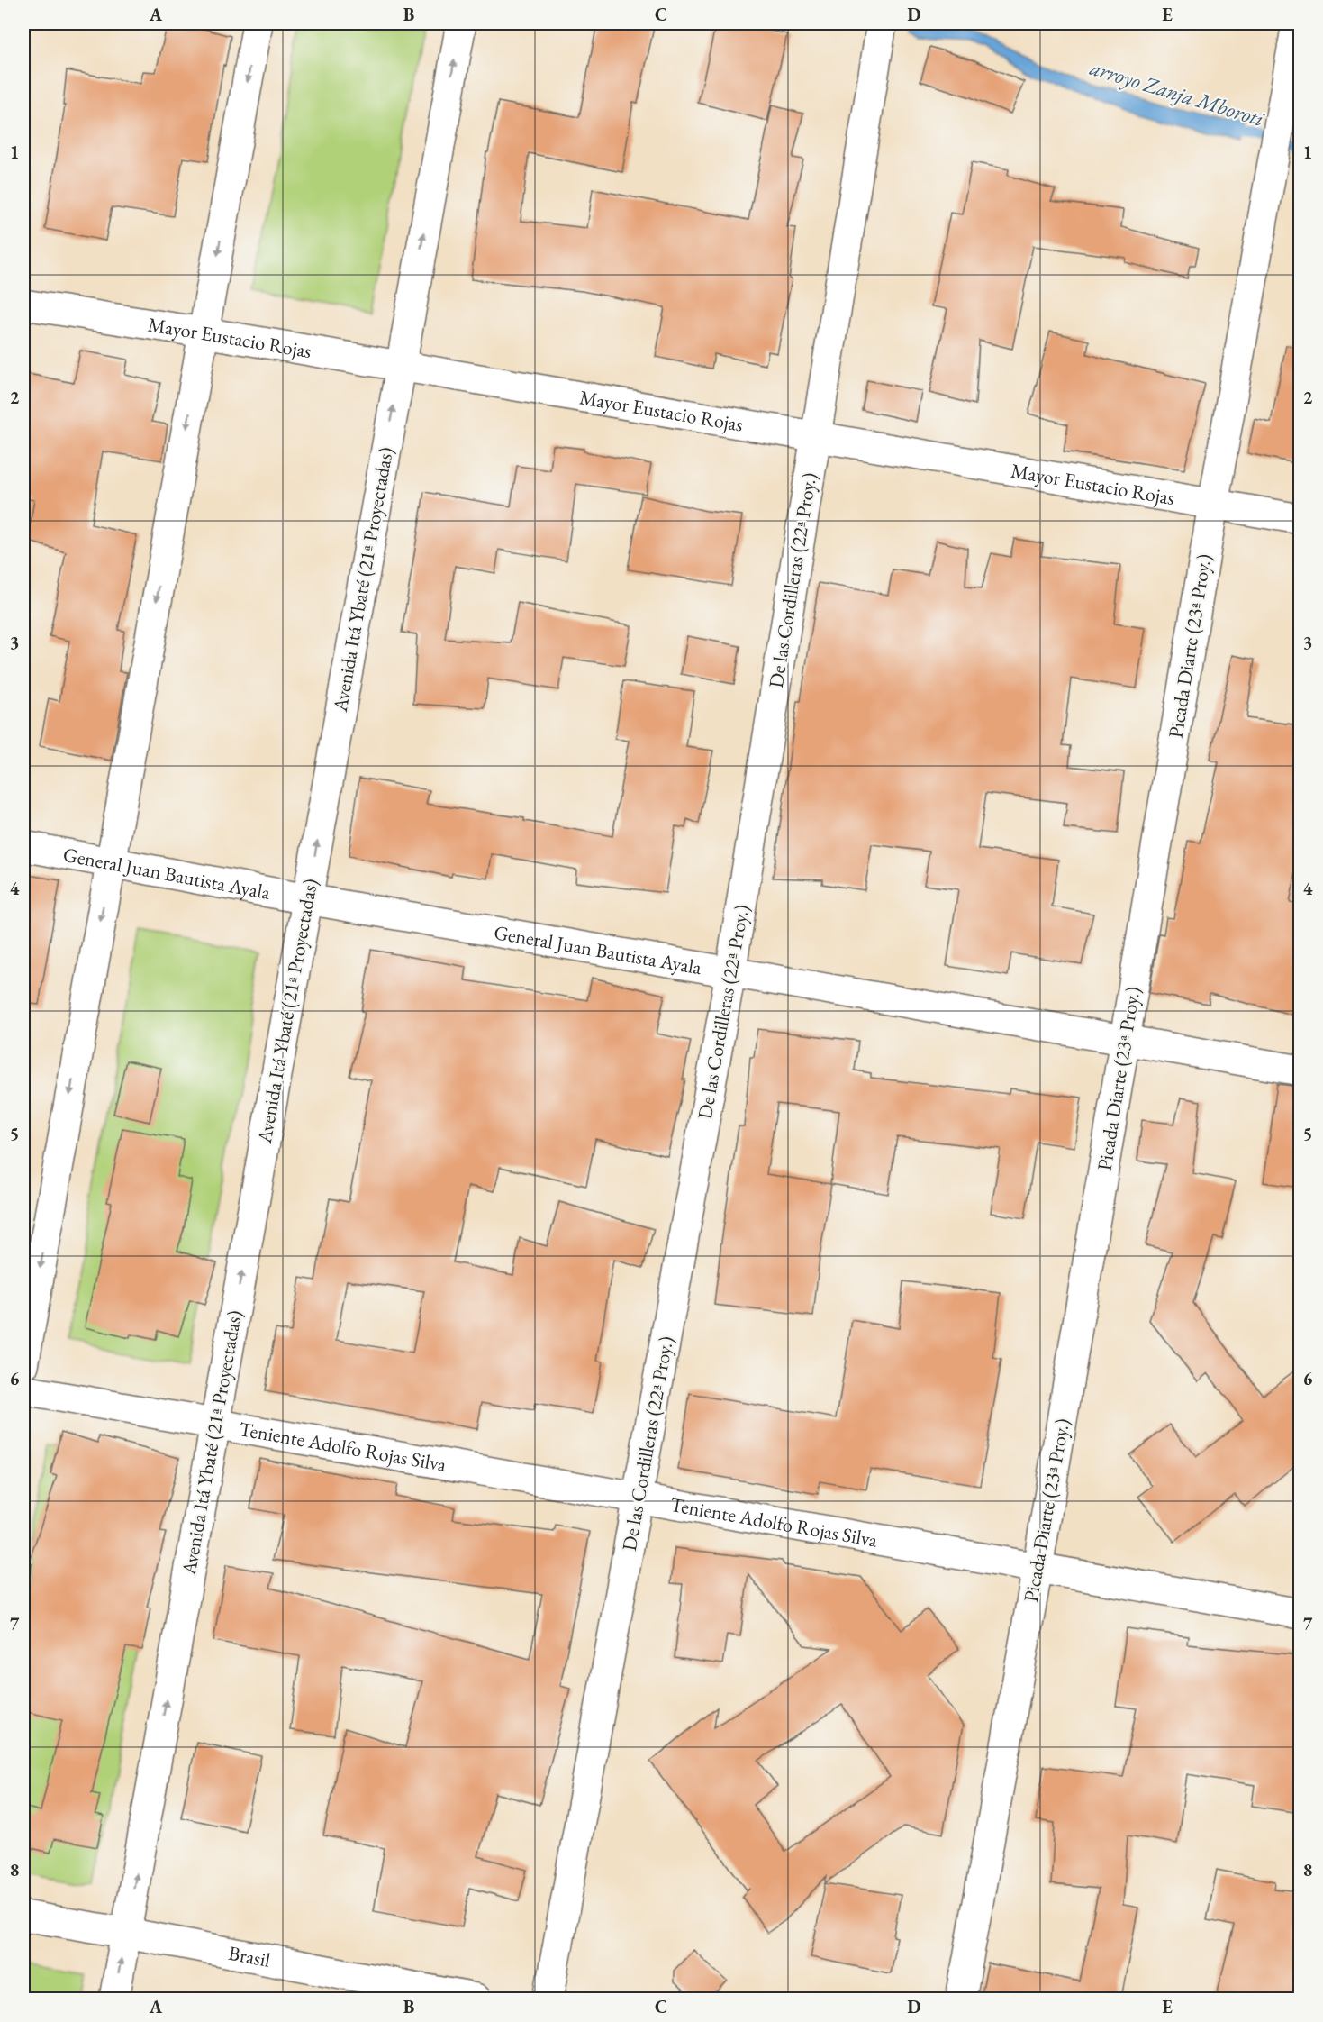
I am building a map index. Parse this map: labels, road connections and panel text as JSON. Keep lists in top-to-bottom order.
{
  "streets": {
    "street": [
      "Mayor Eustacio Rojas",
      "Avenida Itá Ybaté (21ª Proyectadas)",
      "De las Cordilleras (22ª Proy.)",
      "Picada Diarte (23ª Proy.)",
      "General Juan Bautista Ayala",
      "Teniente Adolfo Rojas Silva",
      "Brasil"
    ]
  },
  "crossings": [
    ["Mayor Eustacio Rojas", "Avenida Itá Ybaté (21ª Proyectadas)"],
    ["Mayor Eustacio Rojas", "De las Cordilleras (22ª Proy.)"],
    ["Mayor Eustacio Rojas", "Picada Diarte (23ª Proy.)"],
    ["Avenida Itá Ybaté (21ª Proyectadas)", "General Juan Bautista Ayala"],
    ["Avenida Itá Ybaté (21ª Proyectadas)", "Teniente Adolfo Rojas Silva"],
    ["Avenida Itá Ybaté (21ª Proyectadas)", "Brasil"],
    ["De las Cordilleras (22ª Proy.)", "General Juan Bautista Ayala"],
    ["De las Cordilleras (22ª Proy.)", "Teniente Adolfo Rojas Silva"],
    ["Picada Diarte (23ª Proy.)", "General Juan Bautista Ayala"],
    ["Picada Diarte (23ª Proy.)", "Teniente Adolfo Rojas Silva"]
  ],
  "water": ["arroyo Zanja Mboroti"],
  "grid": {
    "columns": [
      "A",
      "B",
      "C",
      "D",
      "E"
    ],
    "rows": [
      "1",
      "2",
      "3",
      "4",
      "5",
      "6",
      "7",
      "8"
    ]
  }
}
